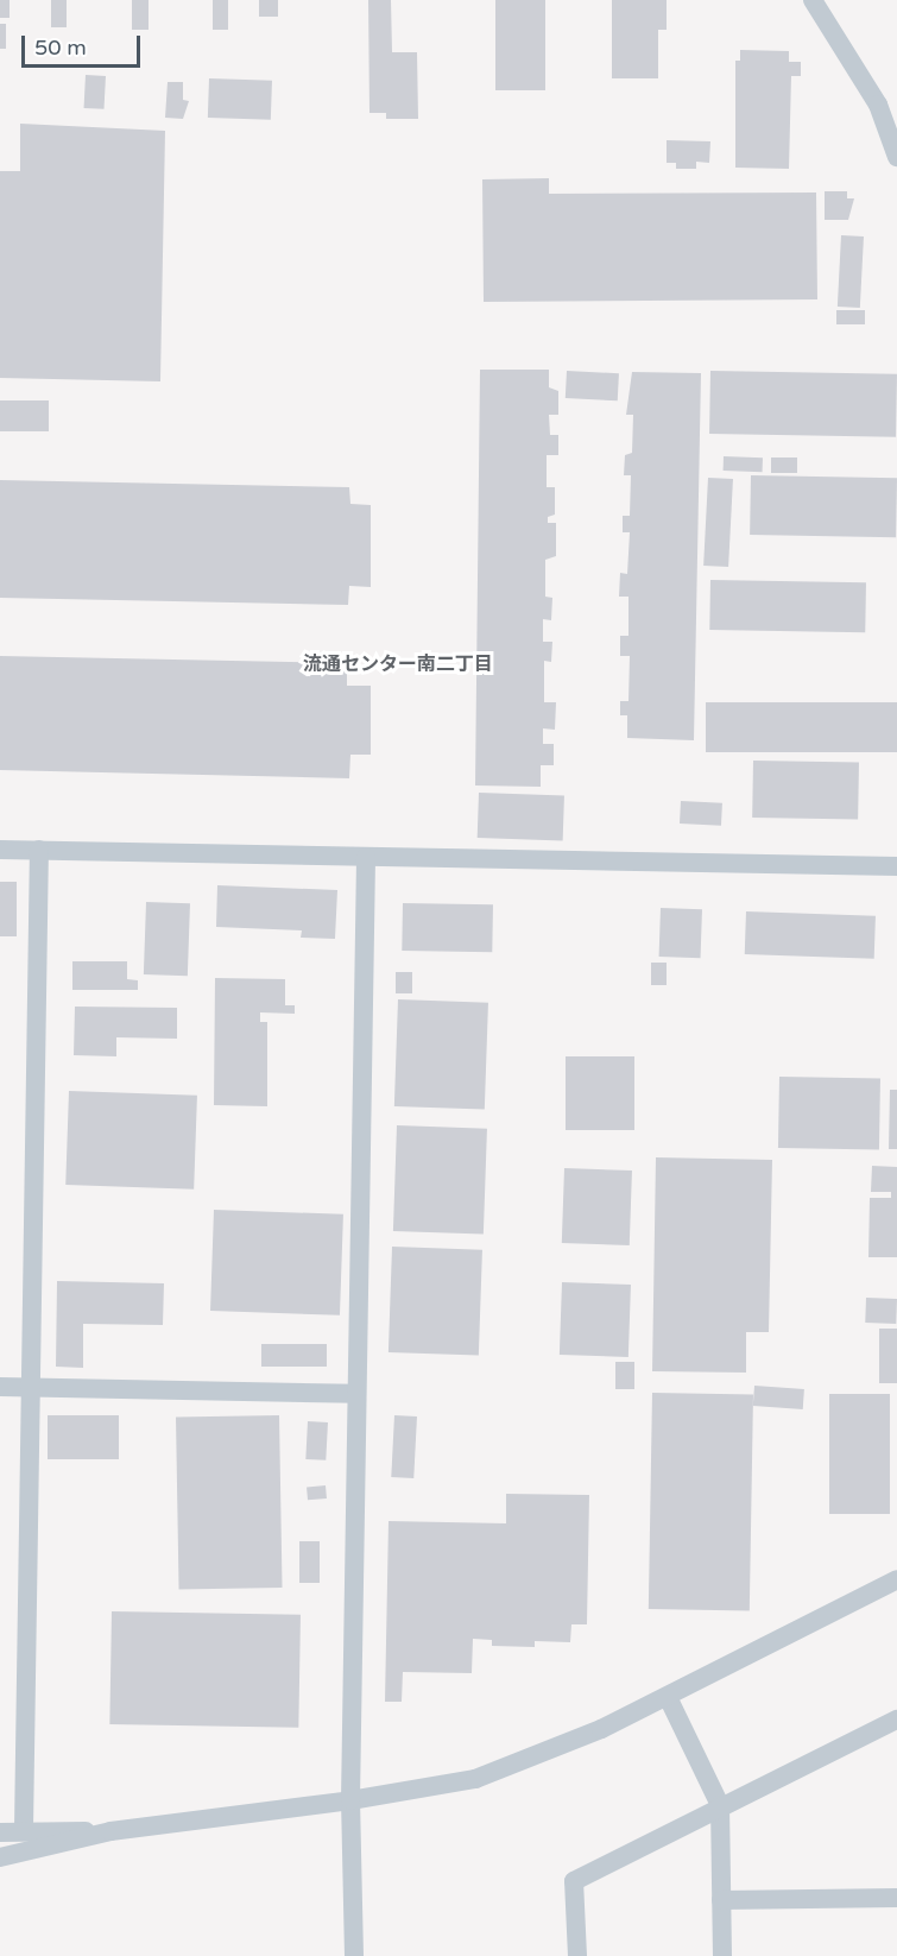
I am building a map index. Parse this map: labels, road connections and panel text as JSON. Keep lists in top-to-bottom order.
{
  "districts": ["流通センター南二丁目"],
  "scale_bar": "50 m"
}
